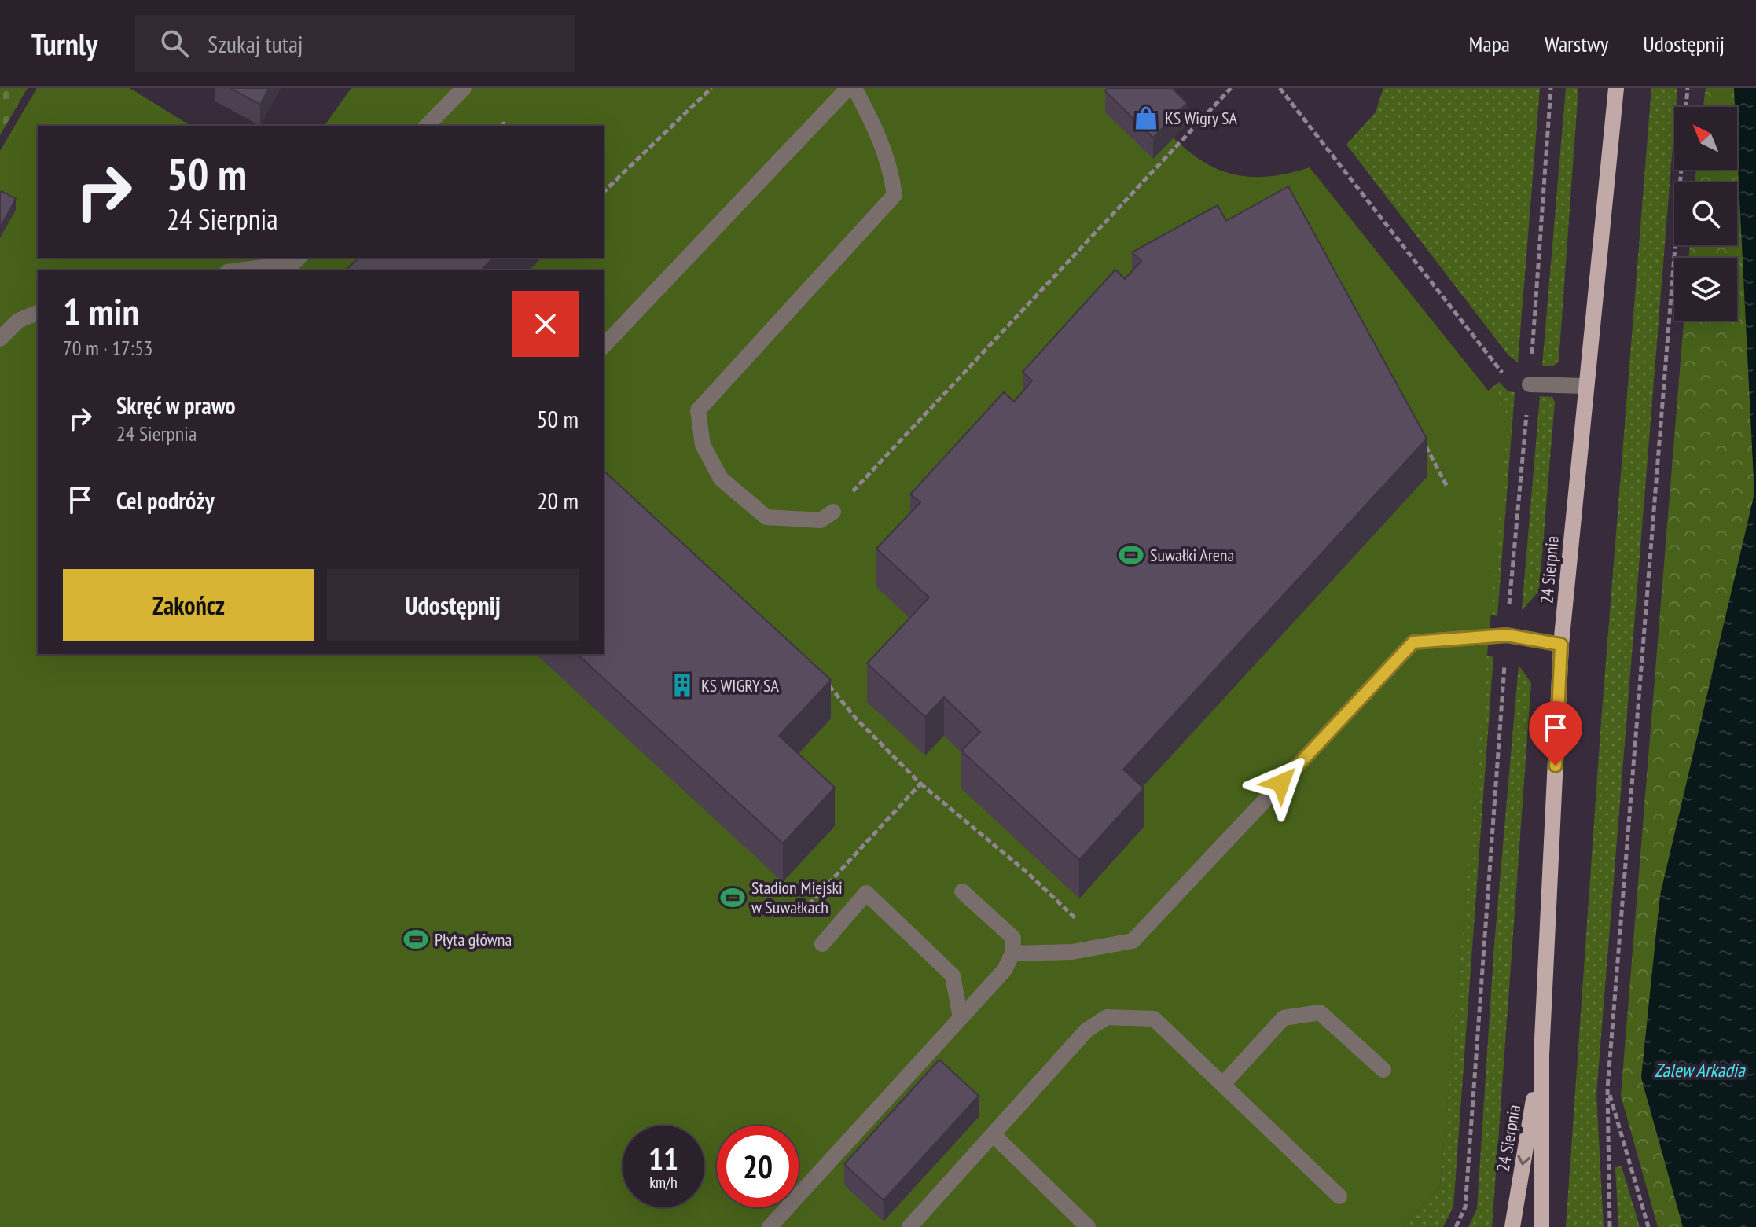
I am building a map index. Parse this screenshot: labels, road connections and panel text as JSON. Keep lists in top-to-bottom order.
{
  "streets": {
    "main road": ["24 Sierpnia"]
  },
  "water": ["Zalew Arkadia"],
  "places": {
    "shop": ["KS Wigry SA"],
    "sports": ["Suwałki Arena", "Stadion Miejski w Suwałkach", "Płyta główna"],
    "building": ["KS WIGRY SA"]
  },
  "north": "top left",
  "page": {
    "header": "Turnly",
    "search": "Szukaj tutaj",
    "nav": ["Mapa", "Warstwy", "Udostępnij"],
    "turn": ["50 m", "24 Sierpnia"],
    "heading": ["1 min", "70 m · 17:53"],
    "list": [
      {
        "name": "Skręć w prawo",
        "note": "24 Sierpnia",
        "value": "50 m"
      },
      {
        "name": "Cel podróży",
        "value": "20 m"
      }
    ],
    "buttons": ["Zakończ", "Udostępnij"],
    "speed": "11 km/h",
    "limit": "20"
  }
}
